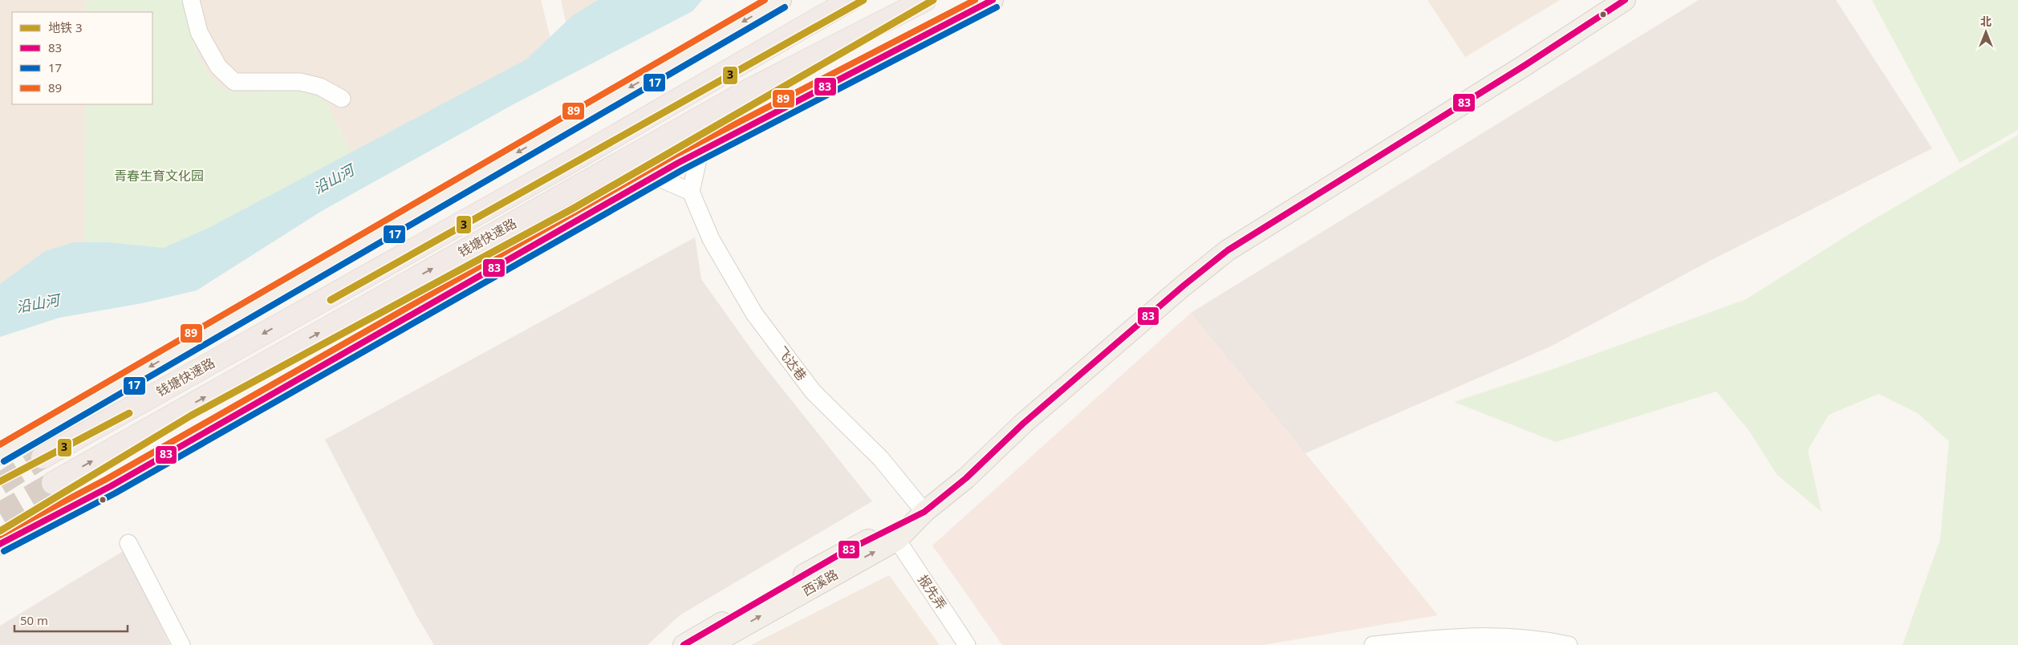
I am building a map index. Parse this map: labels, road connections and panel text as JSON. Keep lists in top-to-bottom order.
{
  "streets": {
    "highway": ["钱塘快速路"],
    "main road": ["西溪路"],
    "street": ["飞达巷", "报先弄"]
  },
  "crossings": [
    ["飞达巷", "西溪路"],
    ["西溪路", "报先弄"]
  ],
  "water": ["沿山河"],
  "parks": ["青春生育文化园"],
  "lines": [
    "metro line 3",
    "transit line 83",
    "transit line 89",
    "transit line 17"
  ],
  "legend": [
    "地铁 3",
    "83",
    "17",
    "89"
  ],
  "scale_bar": "50 m",
  "north": "top"
}
